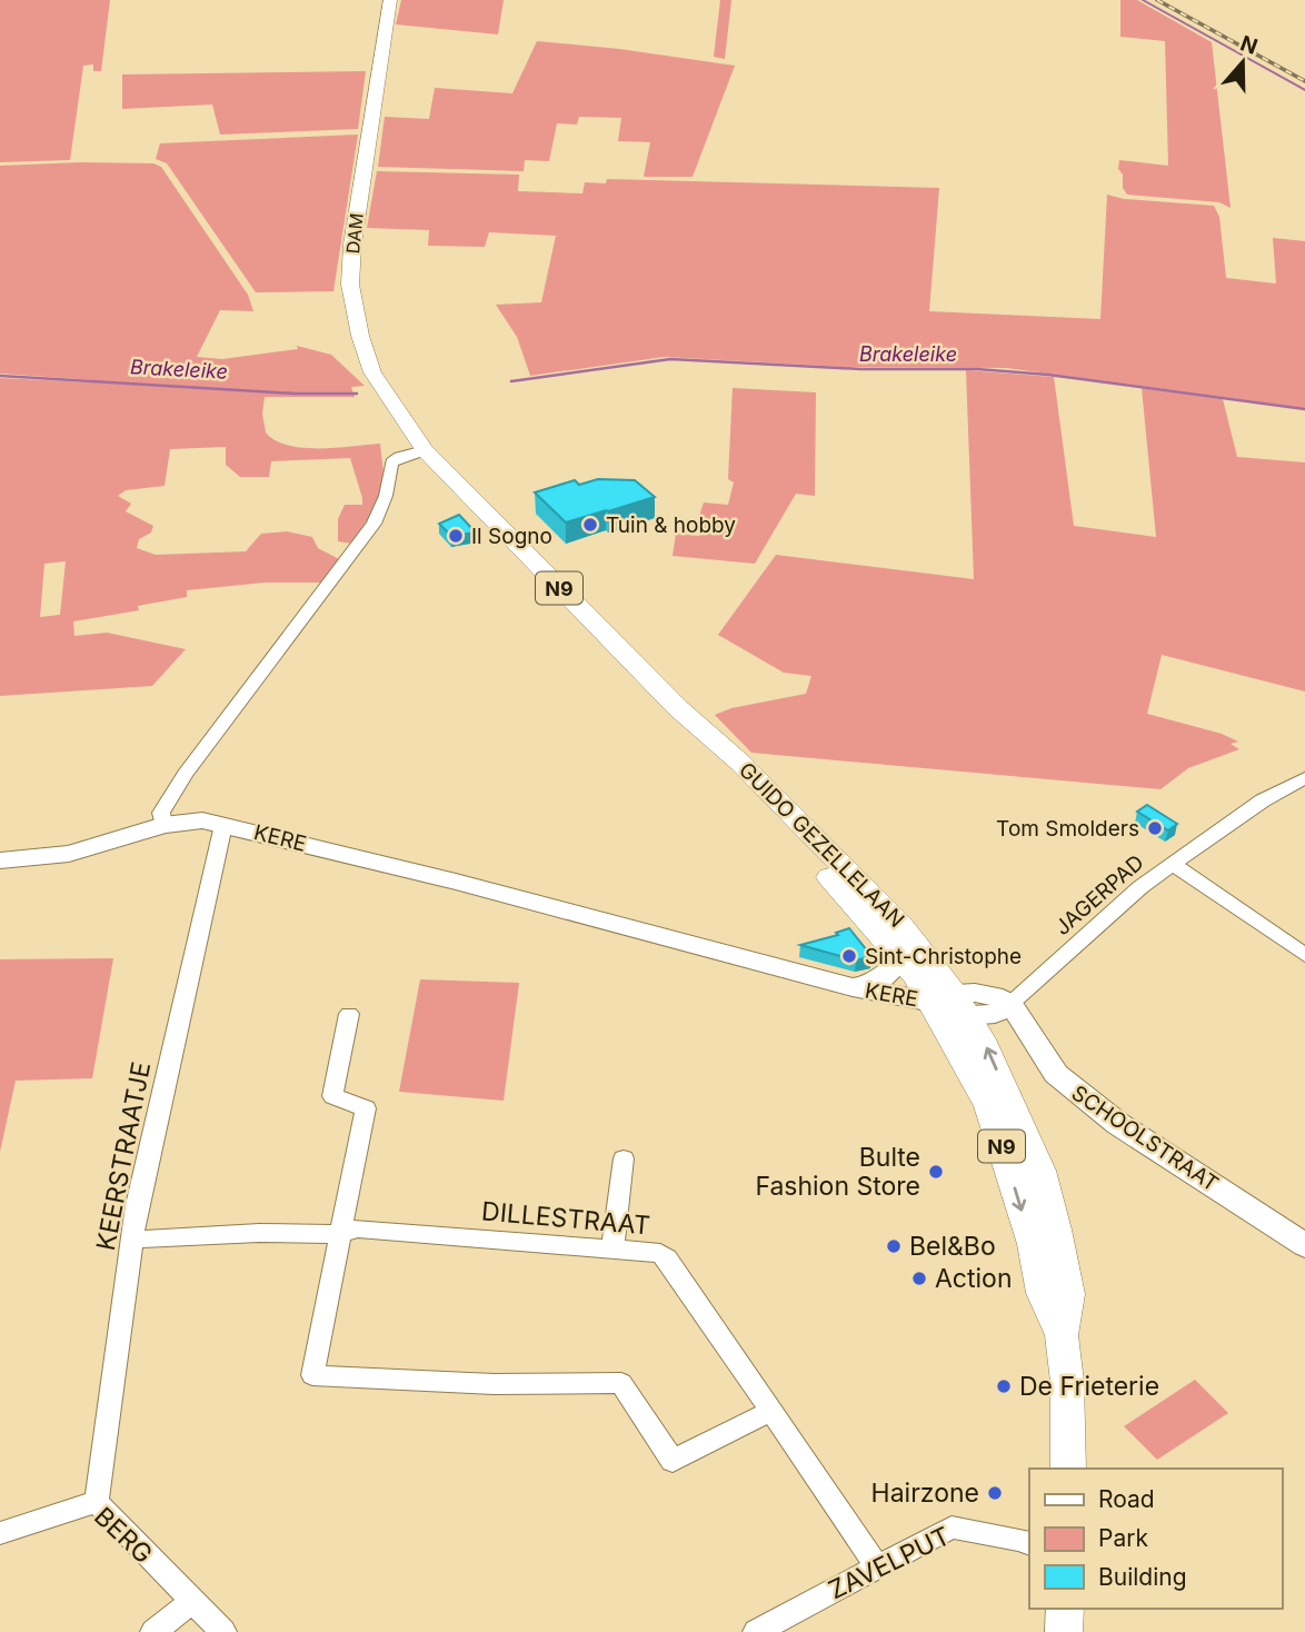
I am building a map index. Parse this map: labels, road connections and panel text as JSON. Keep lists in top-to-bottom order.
{
  "streets": {
    "main road": ["DAM", "N9", "GUIDO GEZELLELAAN"],
    "street": [
      "KERE",
      "JAGERPAD",
      "SCHOOLSTRAAT",
      "KEERSTRAATJE",
      "DILLESTRAAT",
      "BERG",
      "ZAVELPUT"
    ]
  },
  "crossings": [
    ["DAM", "GUIDO GEZELLELAAN"],
    ["N9", "KERE"],
    ["N9", "GUIDO GEZELLELAAN"],
    ["KERE", "GUIDO GEZELLELAAN"],
    ["KERE", "KEERSTRAATJE"],
    ["JAGERPAD", "SCHOOLSTRAAT"],
    ["KEERSTRAATJE", "DILLESTRAAT"],
    ["KEERSTRAATJE", "BERG"],
    ["DILLESTRAAT", "ZAVELPUT"]
  ],
  "water": ["Brakeleike"],
  "places": [
    "Tuin & hobby",
    "Il Sogno",
    "Tom Smolders",
    "Sint-Christophe",
    "Bulte Fashion Store",
    "Bel&Bo",
    "Action",
    "De Frieterie",
    "Hairzone"
  ],
  "legend": ["Road", "Park", "Building"],
  "north": "top"
}
